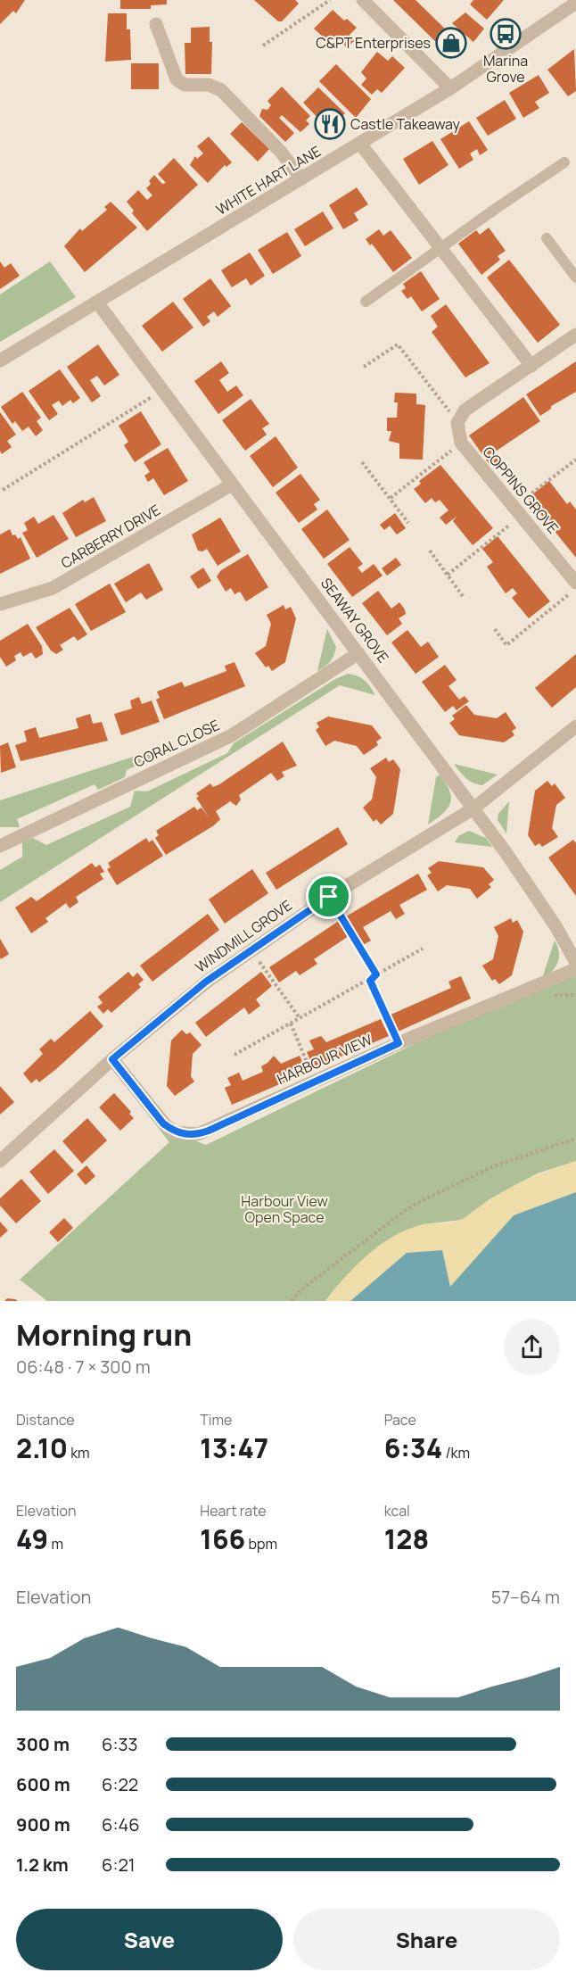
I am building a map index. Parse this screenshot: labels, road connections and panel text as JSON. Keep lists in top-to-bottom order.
{
  "streets": {
    "street": [
      "WHITE HART LANE",
      "COPPINS GROVE",
      "CARBERRY DRIVE",
      "SEAWAY GROVE",
      "CORAL CLOSE",
      "WINDMILL GROVE",
      "HARBOUR VIEW"
    ]
  },
  "crossings": [
    ["WHITE HART LANE", "SEAWAY GROVE"],
    ["CARBERRY DRIVE", "SEAWAY GROVE"],
    ["SEAWAY GROVE", "CORAL CLOSE"],
    ["SEAWAY GROVE", "WINDMILL GROVE"],
    ["WINDMILL GROVE", "HARBOUR VIEW"]
  ],
  "parks": ["Harbour View Open Space"],
  "places": {
    "bus stop": ["Marina Grove"],
    "shop": ["C&PT Enterprises"],
    "restaurant": ["Castle Takeaway"]
  },
  "page": {
    "heading": ["Morning run", "06:48 · 7 × 300 m"],
    "stats": [
      ["Distance", "2.10 km"],
      ["Time", "13:47"],
      ["Pace", "6:34 /km"],
      ["Elevation", "49 m"],
      ["Heart rate", "166 bpm"],
      ["kcal", "128"]
    ],
    "chart": ["Elevation", "57–64 m"],
    "list": [
      {
        "name": "300 m",
        "note": "6:33"
      },
      {
        "name": "600 m",
        "note": "6:22"
      },
      {
        "name": "900 m",
        "note": "6:46"
      },
      {
        "name": "1.2 km",
        "note": "6:21"
      }
    ],
    "buttons": ["Save", "Share"]
  }
}
